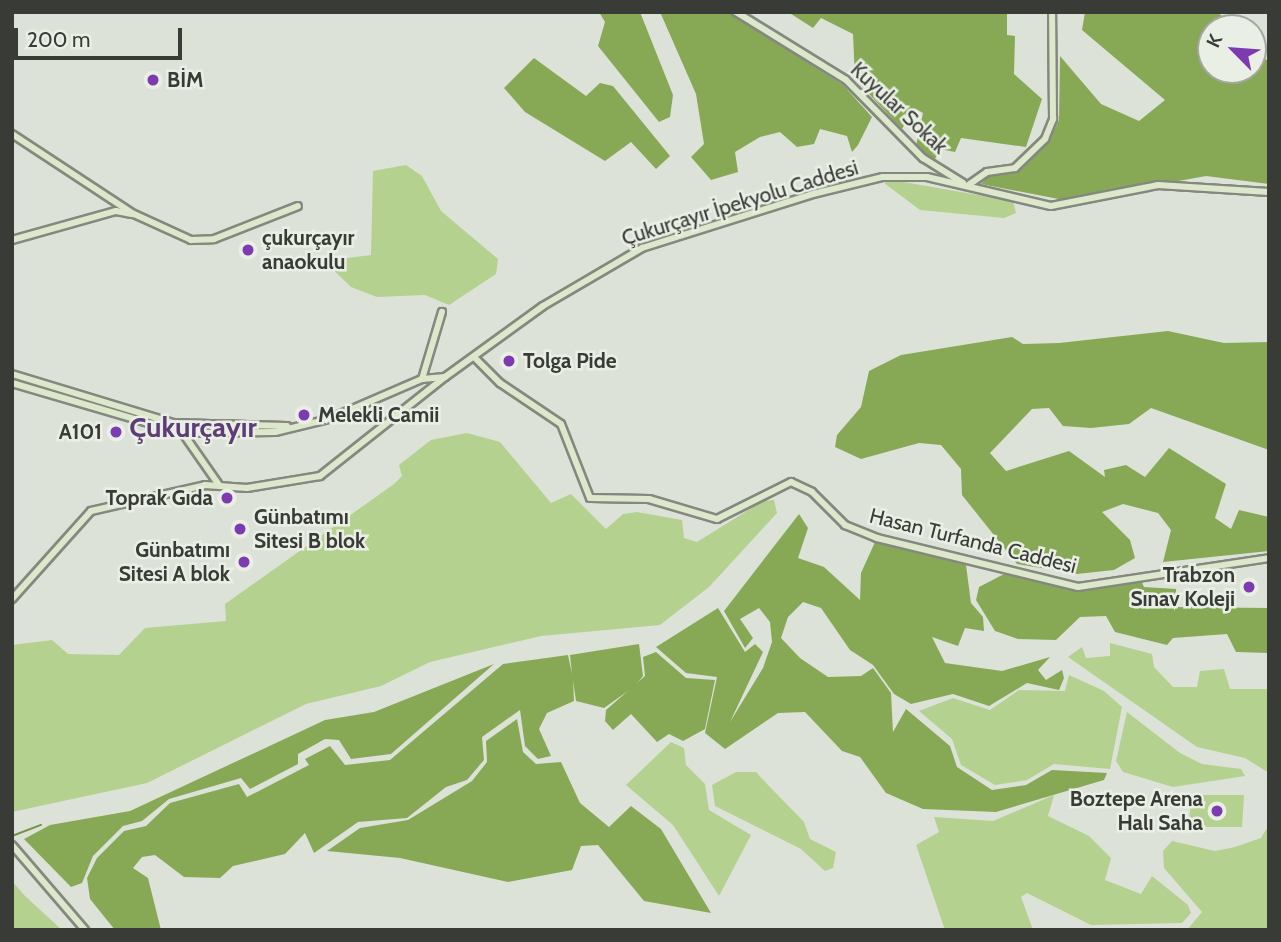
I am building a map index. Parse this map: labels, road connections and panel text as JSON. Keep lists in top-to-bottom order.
{
  "streets": {
    "street": ["Kuyular Sokak", "Çukurçayır İpekyolu Caddesi", "Hasan Turfanda Caddesi"]
  },
  "crossings": [
    ["Kuyular Sokak", "Çukurçayır İpekyolu Caddesi"],
    ["Çukurçayır İpekyolu Caddesi", "Hasan Turfanda Caddesi"]
  ],
  "districts": ["Çukurçayır"],
  "places": [
    "BİM",
    "çukurçayır anaokulu",
    "Tolga Pide",
    "Melekli Camii",
    "A101",
    "Toprak Gıda",
    "Günbatımı Sitesi B blok",
    "Günbatımı Sitesi A blok",
    "Trabzon Sınav Koleji",
    "Boztepe Arena Halı Saha"
  ],
  "scale_bar": "200 m",
  "north": "top left"
}
